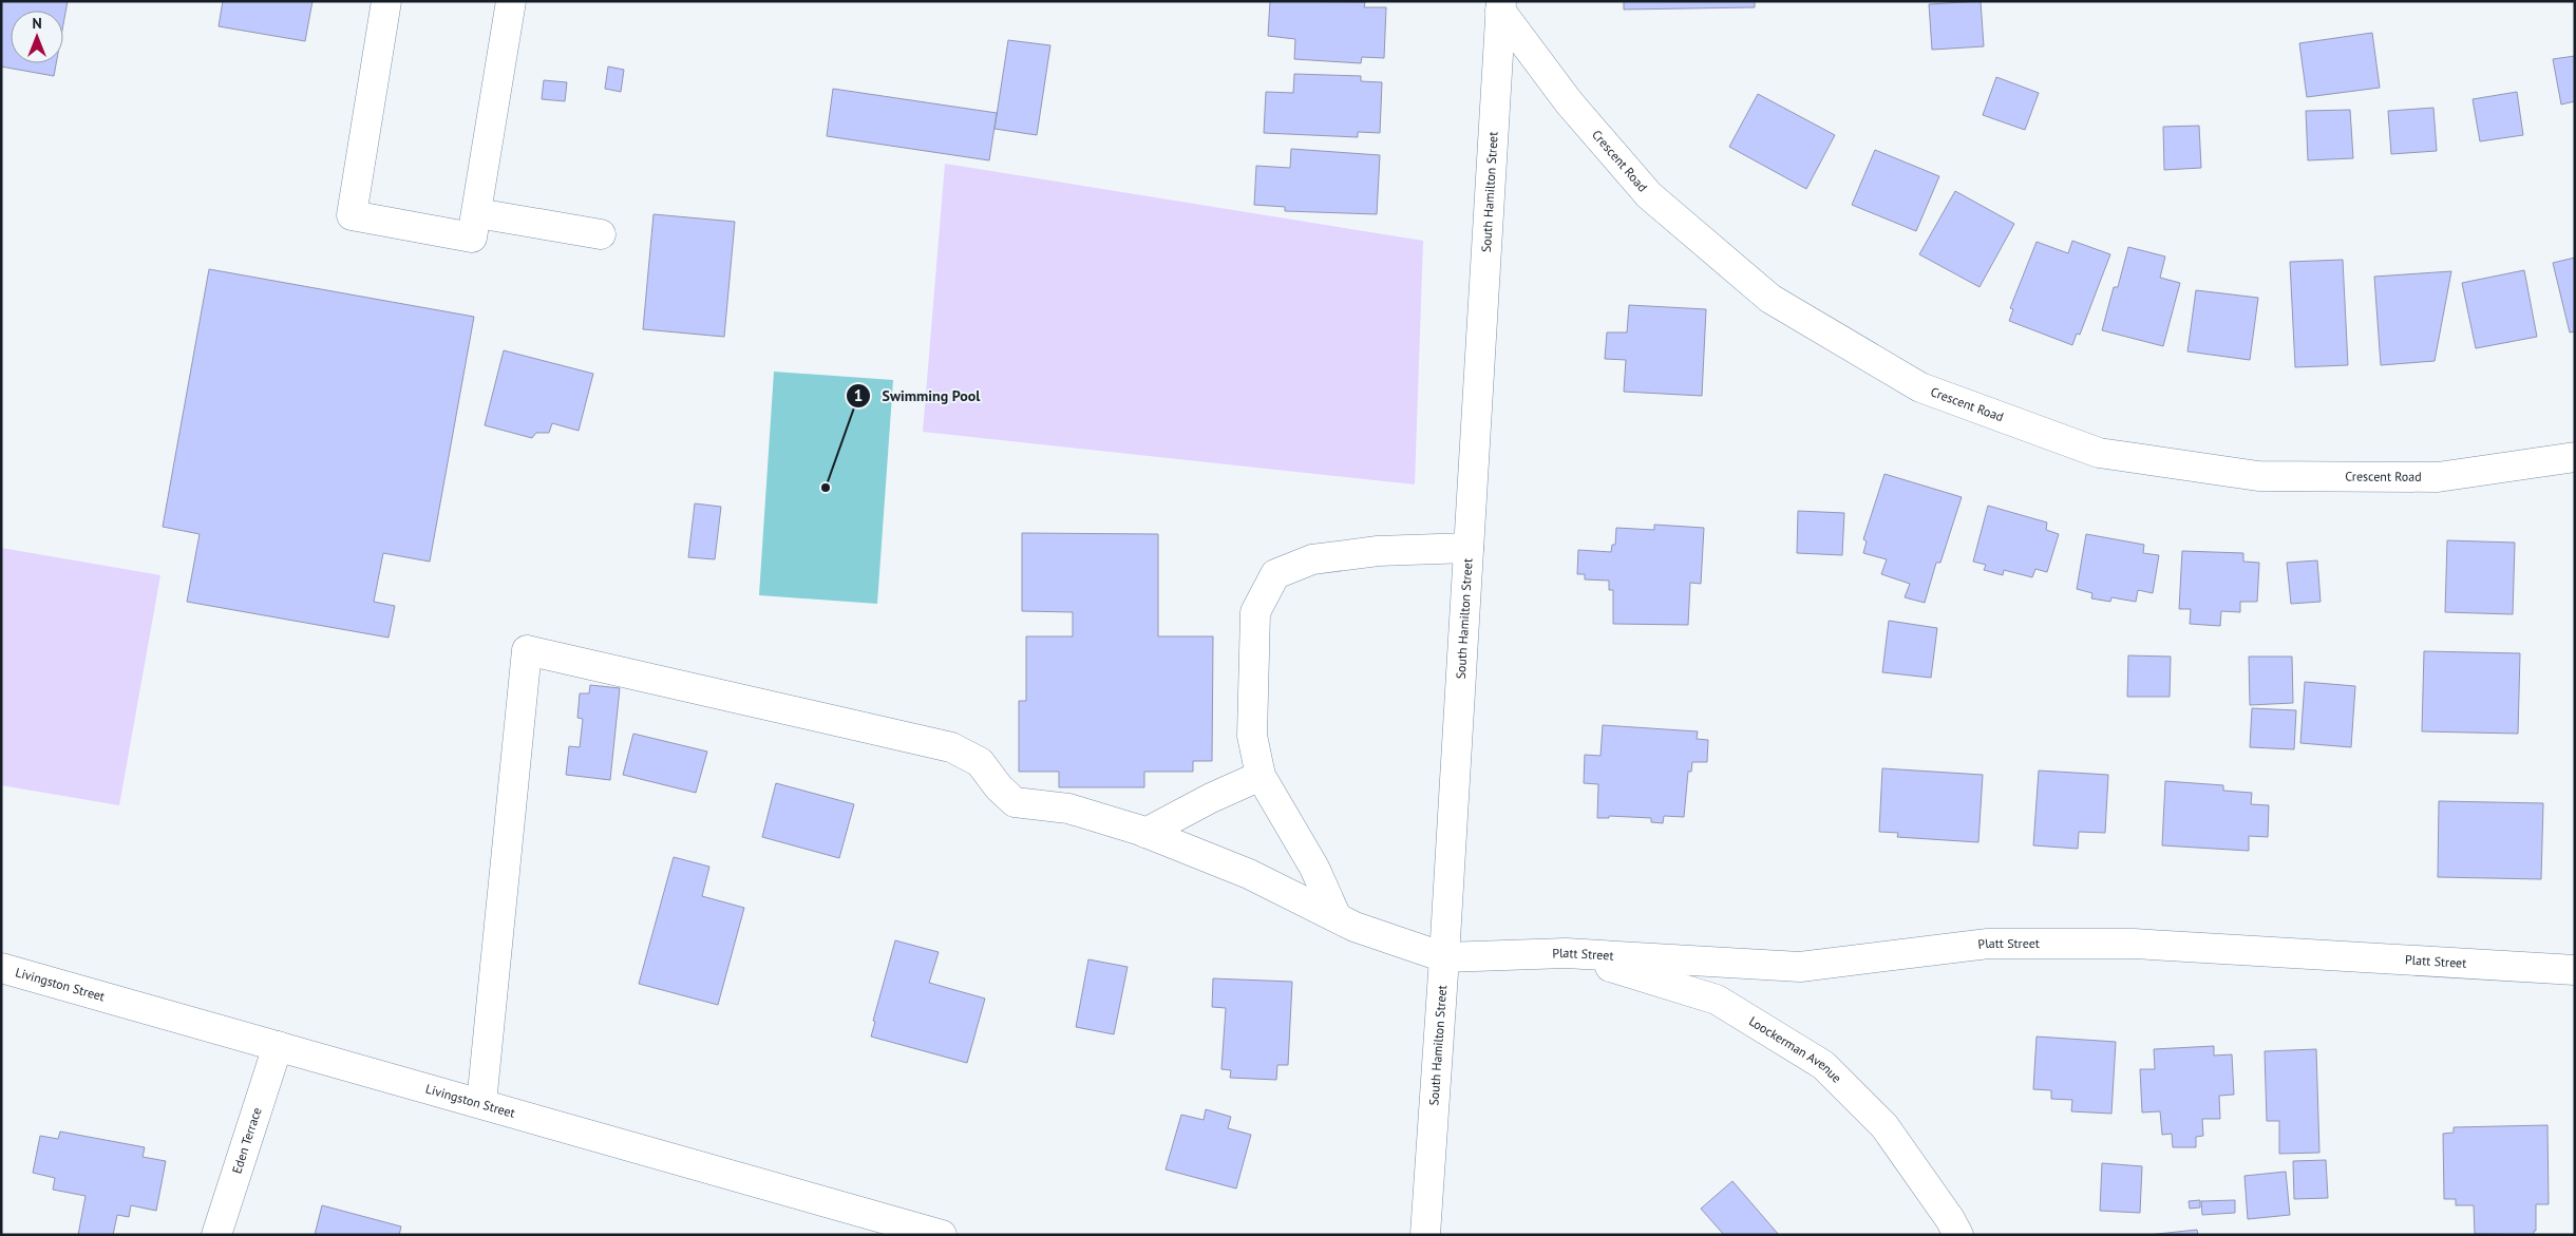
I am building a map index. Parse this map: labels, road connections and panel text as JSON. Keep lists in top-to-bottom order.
{
  "streets": {
    "street": [
      "Crescent Road",
      "South Hamilton Street",
      "Platt Street",
      "Livingston Street",
      "Loockerman Avenue",
      "Eden Terrace"
    ]
  },
  "crossings": [
    ["Crescent Road", "South Hamilton Street"],
    ["South Hamilton Street", "Platt Street"],
    ["Platt Street", "Loockerman Avenue"],
    ["Livingston Street", "Eden Terrace"]
  ],
  "places": ["Swimming Pool"],
  "north": "top"
}
